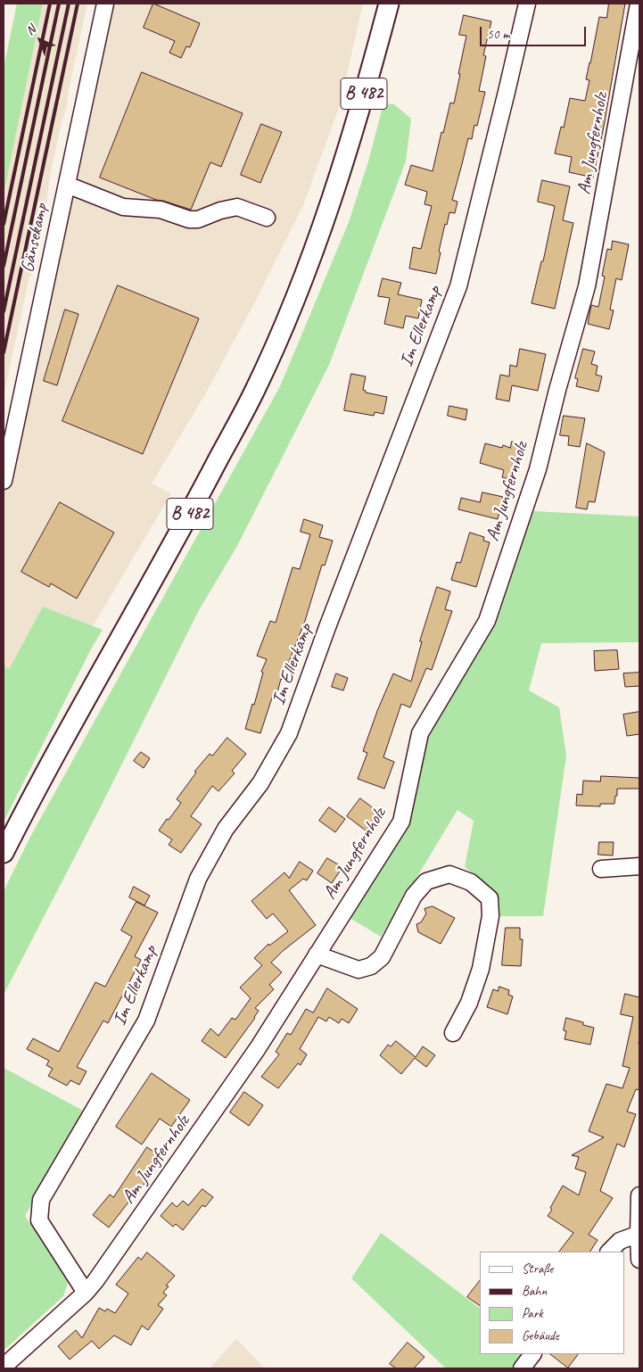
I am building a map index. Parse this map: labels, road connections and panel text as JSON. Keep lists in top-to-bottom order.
{
  "streets": {
    "main road": ["B 482"],
    "street": ["Am Jungfernholz", "Gänsekamp", "Im Ellerkamp"]
  },
  "crossings": [
    ["Am Jungfernholz", "Im Ellerkamp"]
  ],
  "legend": [
    "Straße",
    "Bahn",
    "Park",
    "Gebäude"
  ],
  "scale_bar": "50 m",
  "north": "top left"
}
